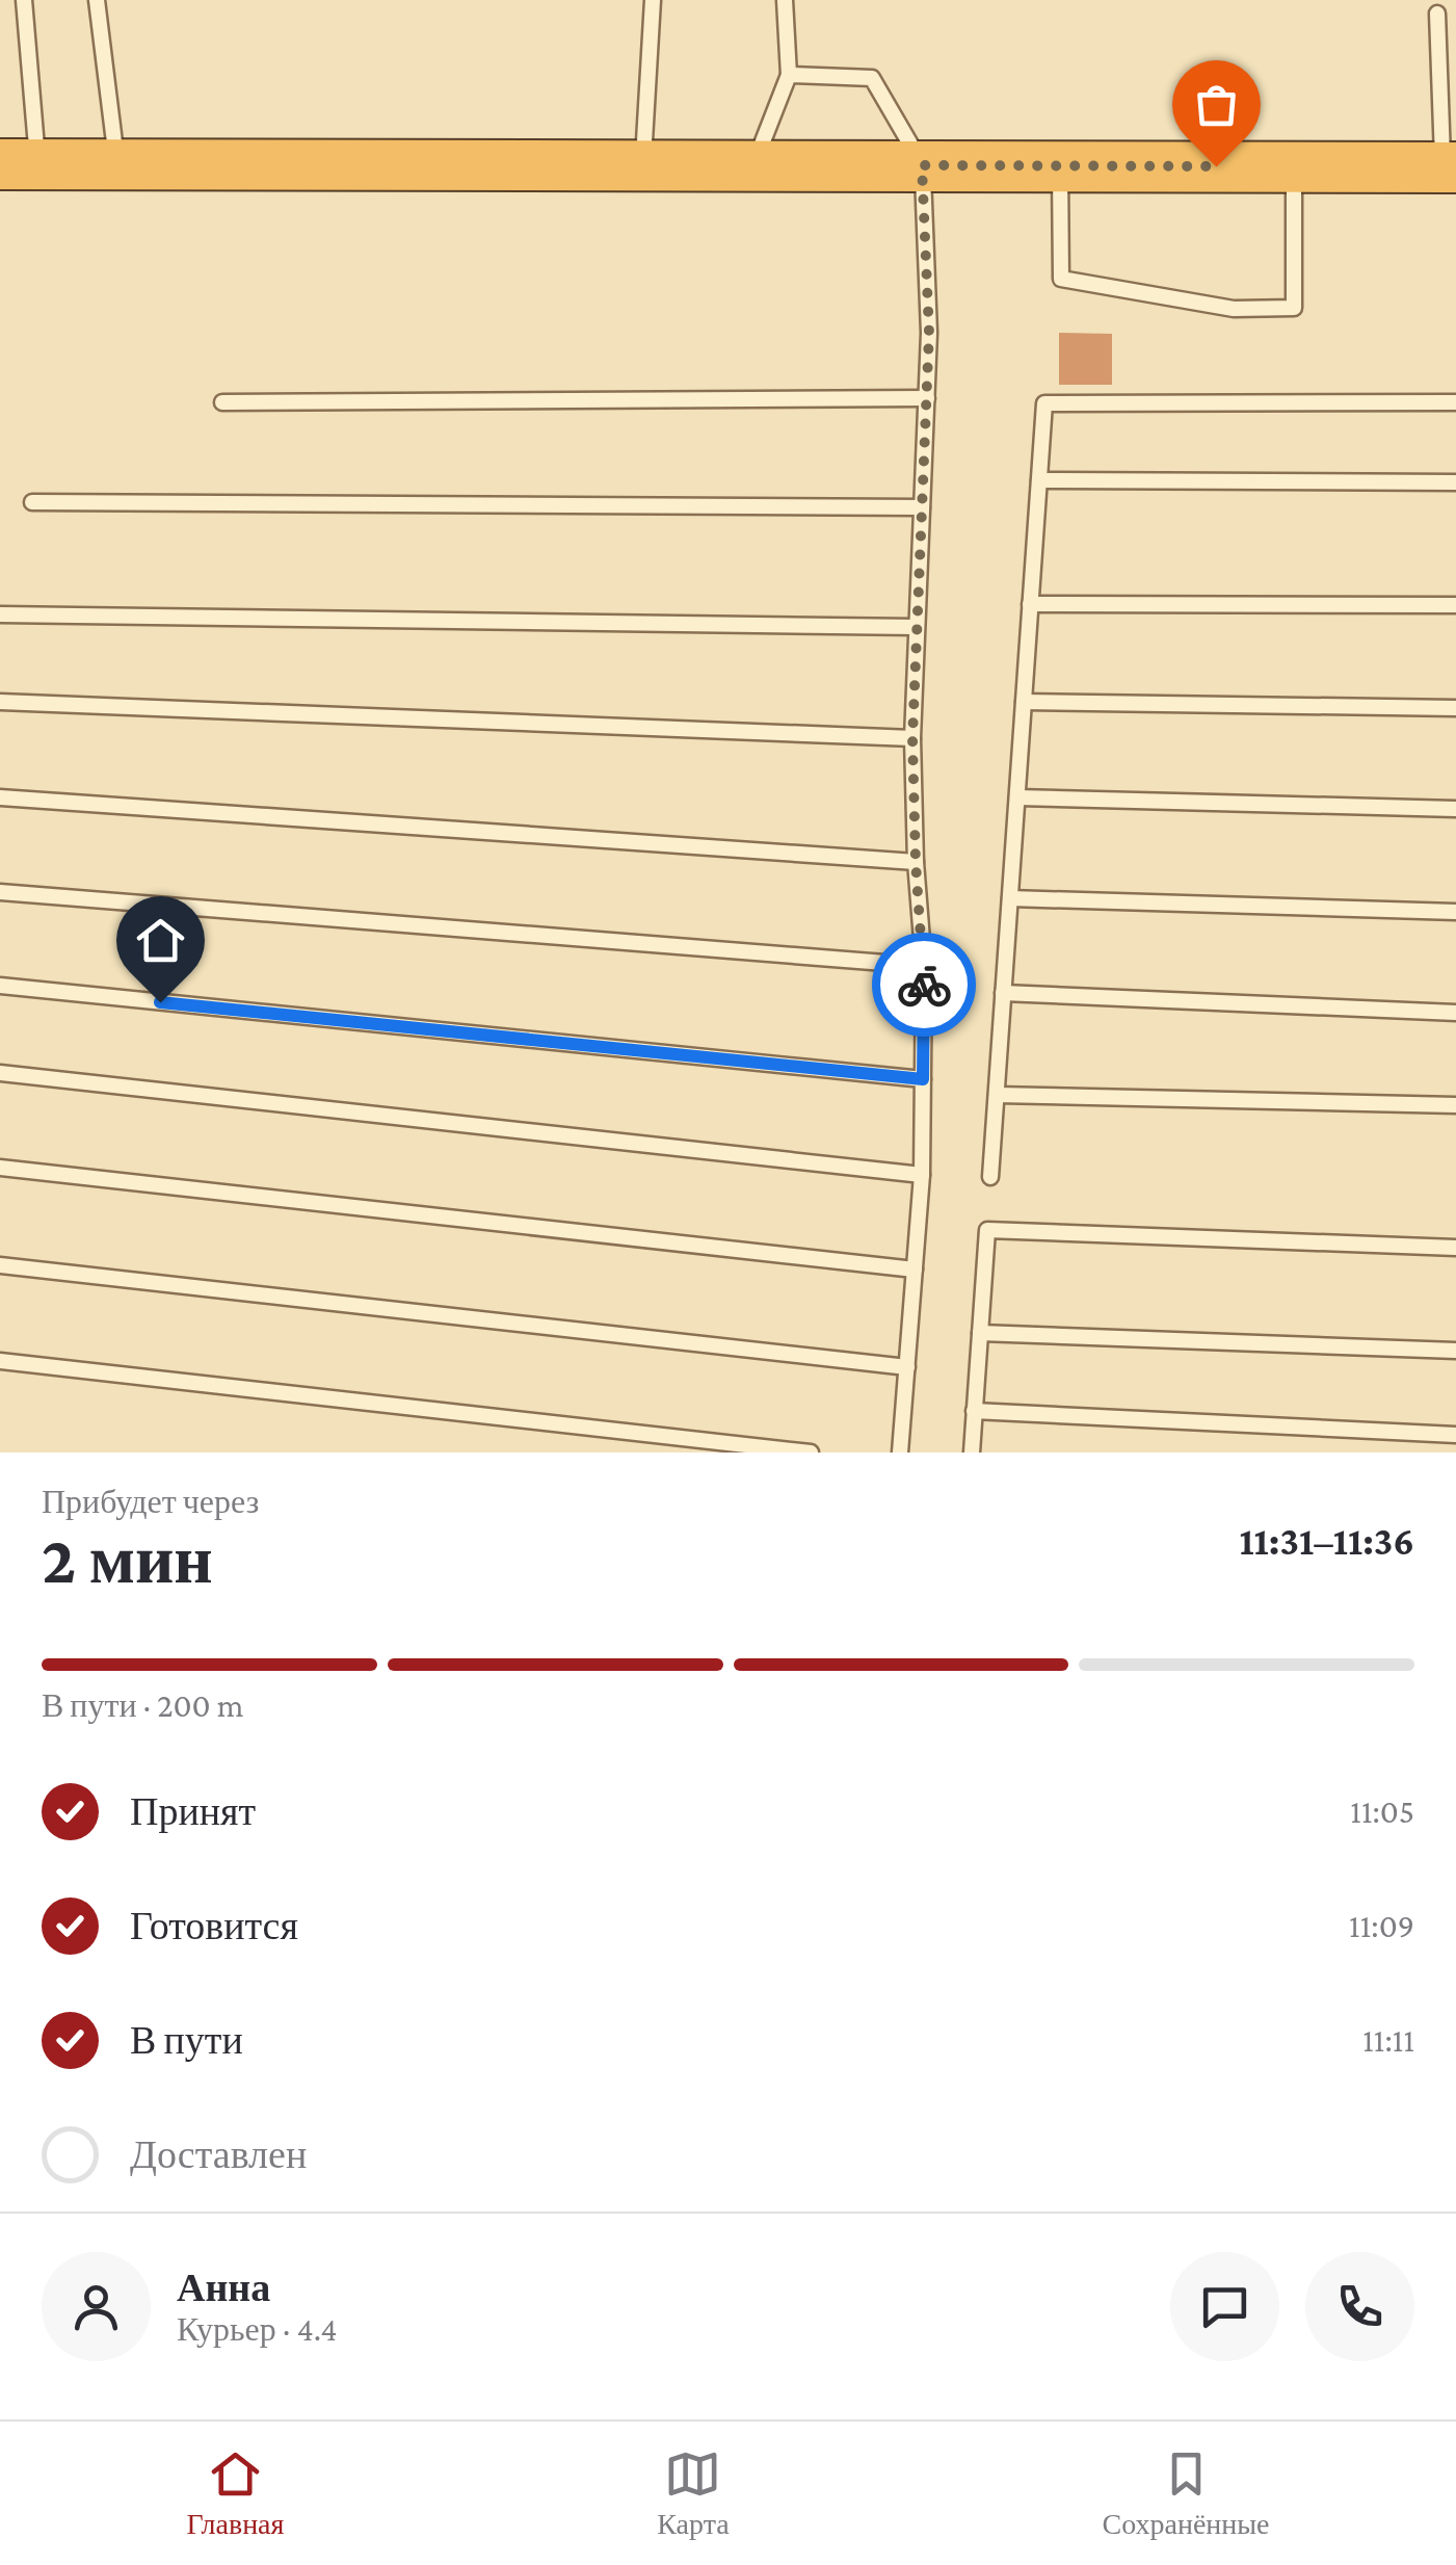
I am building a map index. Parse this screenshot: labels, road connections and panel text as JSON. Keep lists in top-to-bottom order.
{
  "page": {
    "heading": ["2 мин", "Прибудет через", "11:31–11:36"],
    "panel": ["Анна", "Курьер · 4.4"],
    "bar": "В пути · 200 m",
    "list": [
      ["Принят", "11:05"],
      ["Готовится", "11:09"],
      ["В пути", "11:11"],
      "Доставлен"
    ],
    "tabs": ["Главная", "Карта", "Сохранённые"]
  }
}
